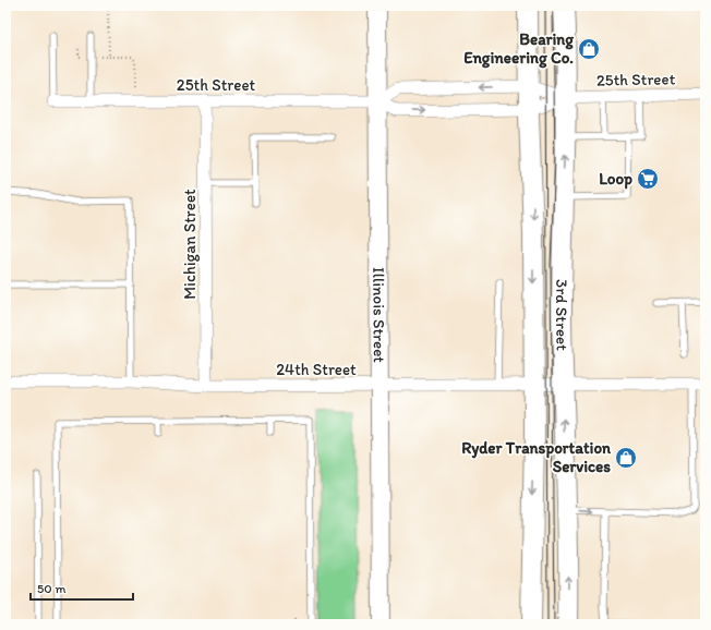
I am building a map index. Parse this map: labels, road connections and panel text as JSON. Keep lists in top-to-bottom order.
{
  "streets": {
    "main road": ["3rd Street"],
    "street": [
      "25th Street",
      "Michigan Street",
      "Illinois Street",
      "24th Street"
    ]
  },
  "crossings": [
    ["25th Street", "Michigan Street"],
    ["25th Street", "Illinois Street"],
    ["25th Street", "3rd Street"],
    ["Michigan Street", "24th Street"],
    ["Illinois Street", "24th Street"],
    ["3rd Street", "24th Street"]
  ],
  "places": {
    "shop": ["Bearing Engineering Co.", "Ryder Transportation Services"],
    "supermarket": ["Loop"]
  },
  "scale_bar": "50 m"
}
